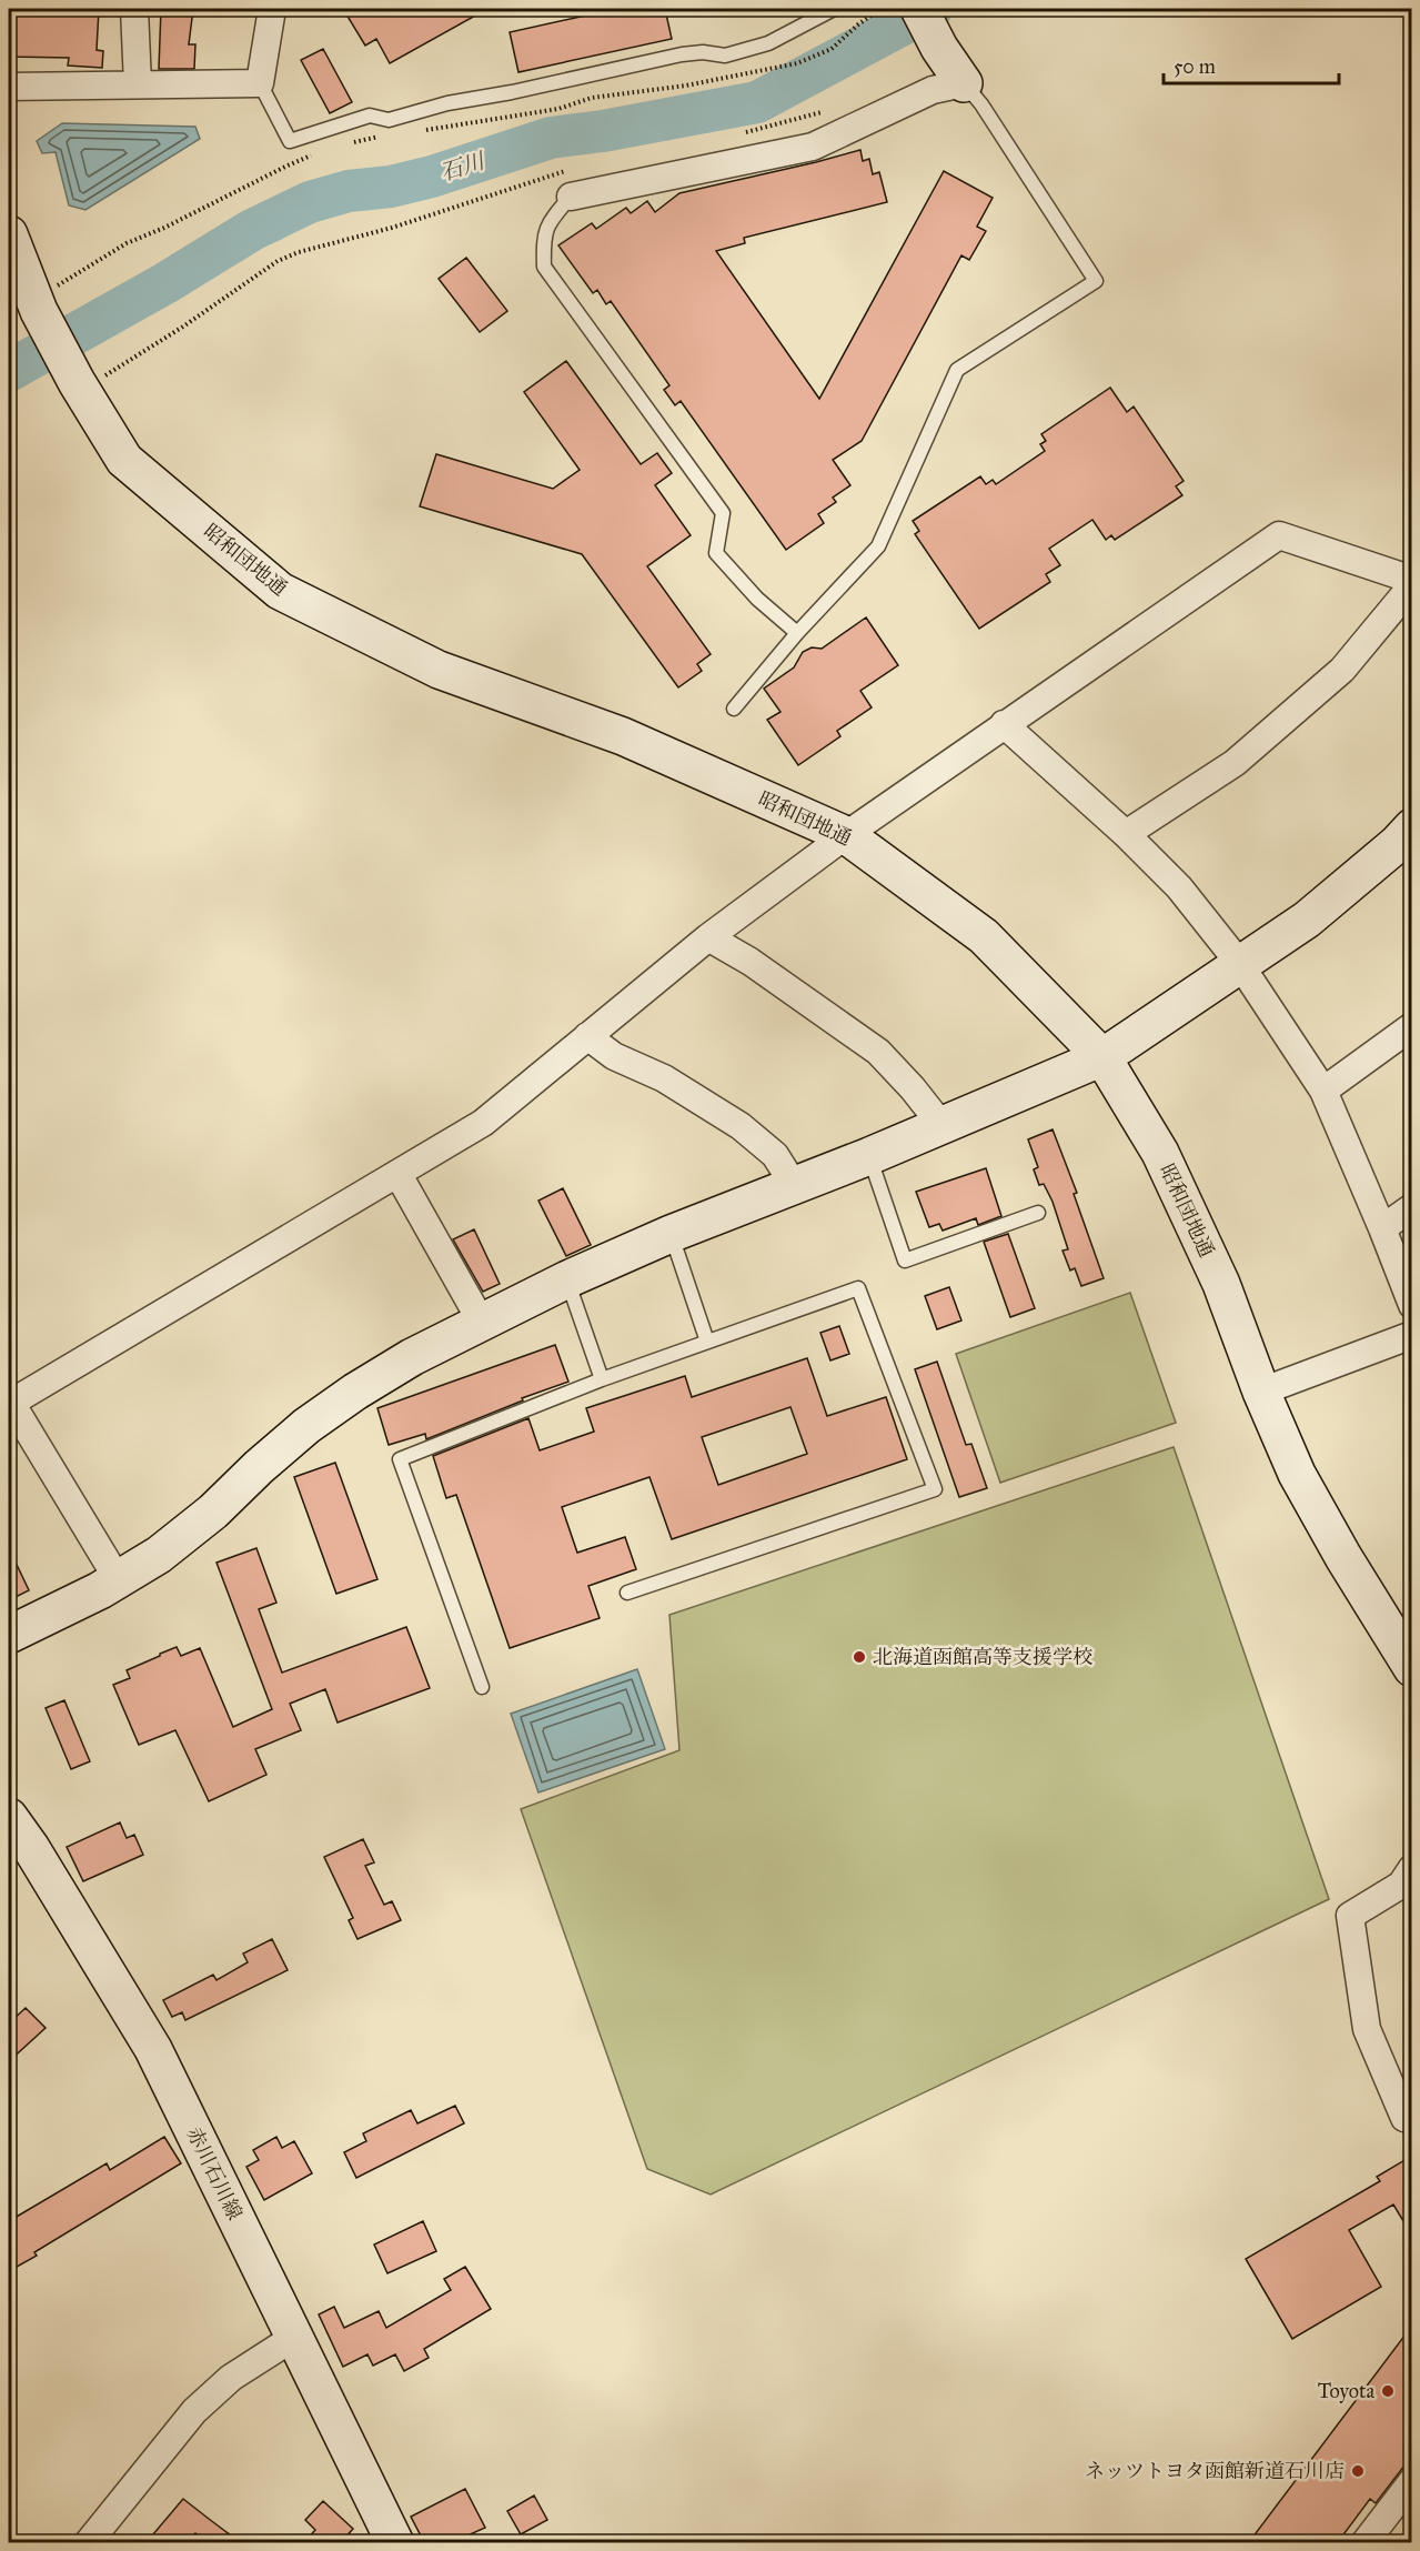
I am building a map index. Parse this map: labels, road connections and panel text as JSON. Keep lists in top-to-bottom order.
{
  "streets": {
    "street": ["昭和団地通", "赤川石川線"]
  },
  "water": ["石川"],
  "places": ["北海道函館高等支援学校", "Toyota", "ネッツトヨタ函館新道石川店"],
  "scale_bar": "50 m"
}
